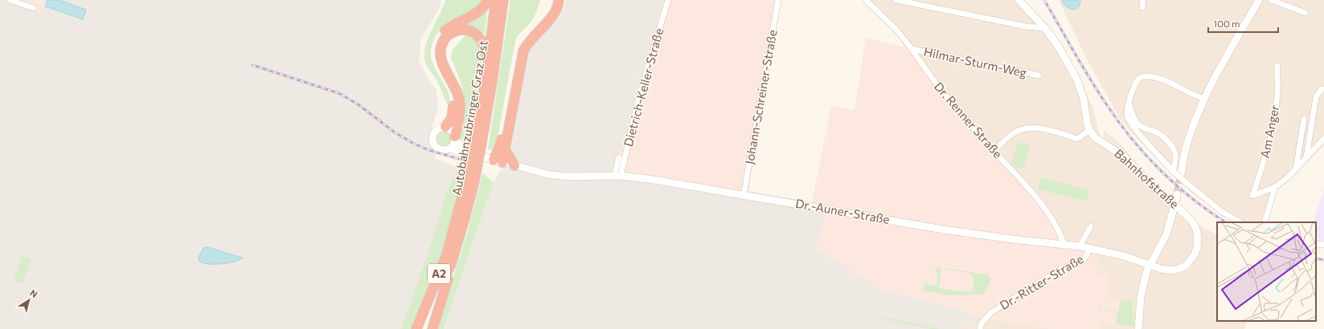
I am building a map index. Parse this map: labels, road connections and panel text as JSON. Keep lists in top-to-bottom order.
{
  "streets": {
    "highway": ["Autobahnzubringer Graz Ost", "A2"],
    "main road": ["Bahnhofstraße", "Dr.-Auner-Straße"],
    "street": [
      "Hilmar-Sturm-Weg",
      "Dietrich-Keller-Straße",
      "Johann-Schreiner-Straße",
      "Dr. Renner Straße",
      "Am Anger",
      "Dr.-Ritter-Straße"
    ]
  },
  "crossings": [
    ["Hilmar-Sturm-Weg", "Dr. Renner Straße"],
    ["Dietrich-Keller-Straße", "Dr.-Auner-Straße"],
    ["Johann-Schreiner-Straße", "Dr.-Auner-Straße"],
    ["Dr. Renner Straße", "Dr.-Auner-Straße"],
    ["Bahnhofstraße", "Dr.-Auner-Straße"],
    ["Dr.-Auner-Straße", "Dr.-Ritter-Straße"]
  ],
  "scale_bar": "100 m",
  "north": "top right"
}
